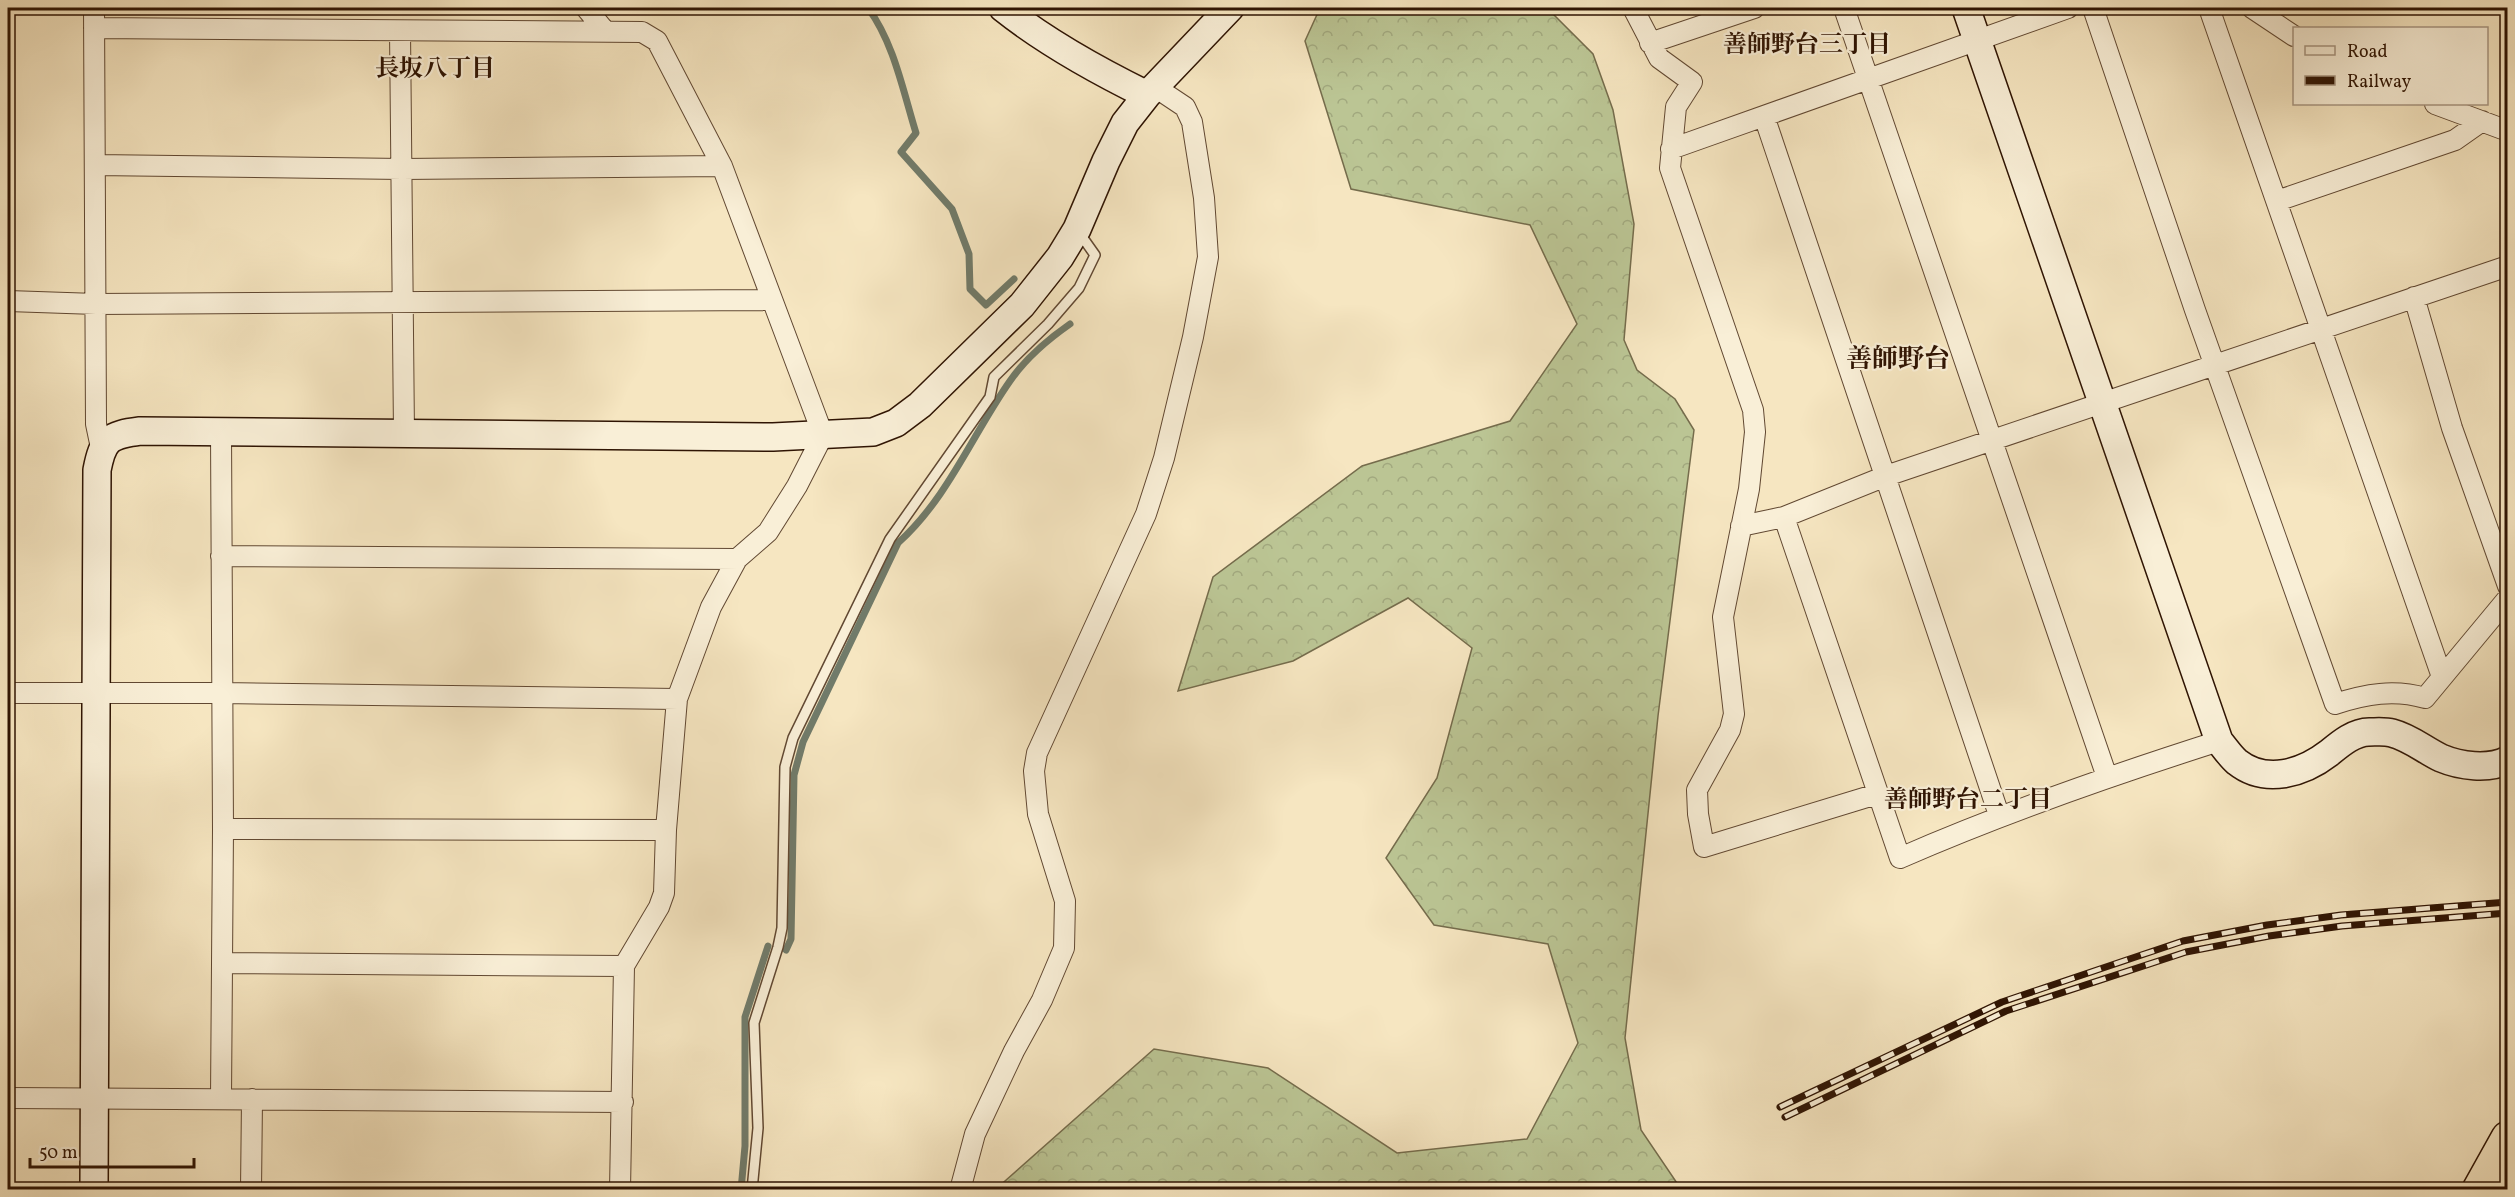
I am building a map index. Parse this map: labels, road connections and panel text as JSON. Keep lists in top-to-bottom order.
{
  "districts": [
    "善師野台三丁目",
    "長坂八丁目",
    "善師野台",
    "善師野台二丁目"
  ],
  "legend": ["Road", "Railway"],
  "scale_bar": "50 m"
}
